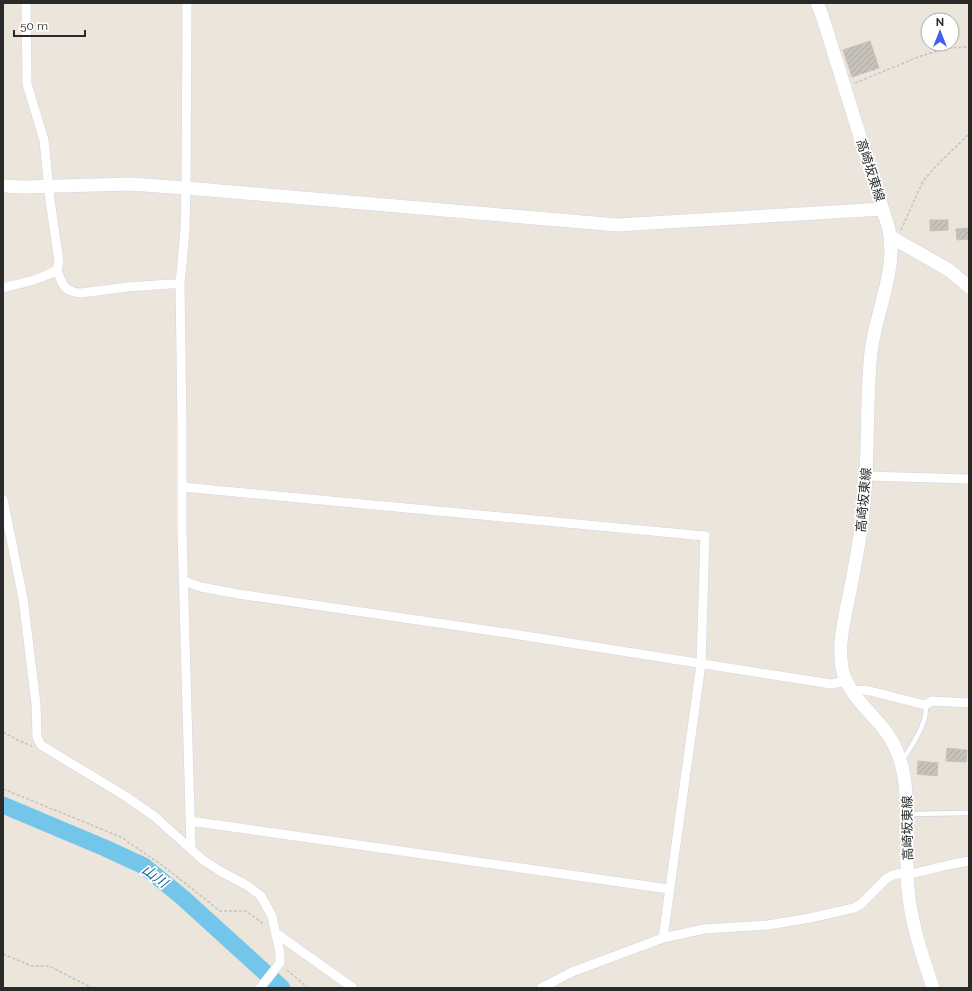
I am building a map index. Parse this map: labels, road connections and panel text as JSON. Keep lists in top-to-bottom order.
{
  "streets": {
    "main road": ["高崎坂東線"]
  },
  "water": ["山川"],
  "scale_bar": "50 m",
  "north": "top"
}
